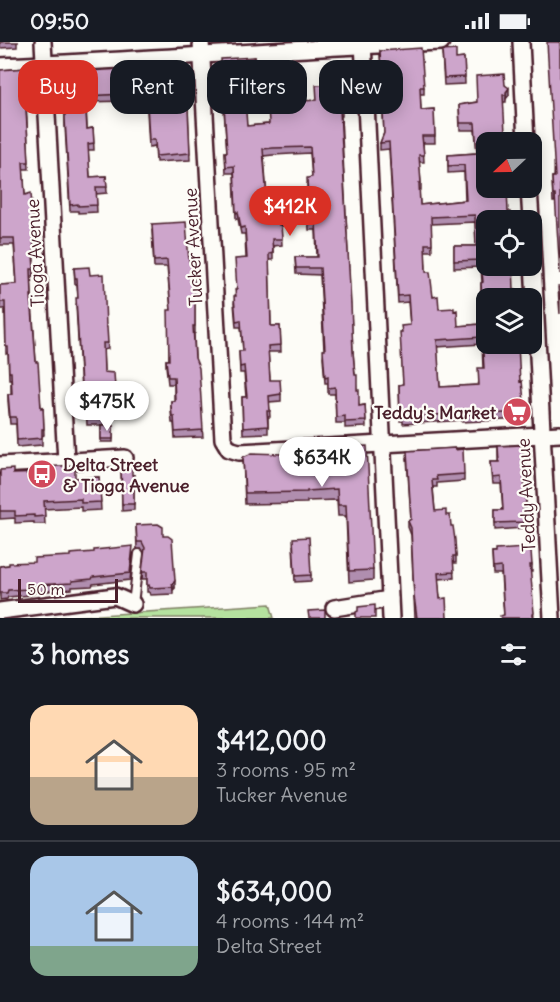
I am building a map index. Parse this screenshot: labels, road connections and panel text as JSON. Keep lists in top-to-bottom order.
{
  "streets": {
    "street": ["Tucker Avenue", "Tioga Avenue", "Teddy Avenue"]
  },
  "places": {
    "supermarket": ["Teddy's Market"],
    "bus stop": ["Delta Street & Tioga Avenue"]
  },
  "scale_bar": "50 m",
  "north": "left",
  "page": {
    "status": "09:50",
    "chip": [
      "Buy",
      "Rent",
      "Filters",
      "New"
    ],
    "price": ["$412K", "$475K", "$634K"],
    "scale": "50 m",
    "heading": "3 homes",
    "list": [
      {
        "name": "$412,000",
        "note": "3 rooms · 95 m² · Tucker Avenue"
      },
      {
        "name": "$634,000",
        "note": "4 rooms · 144 m² · Delta Street"
      }
    ]
  }
}
